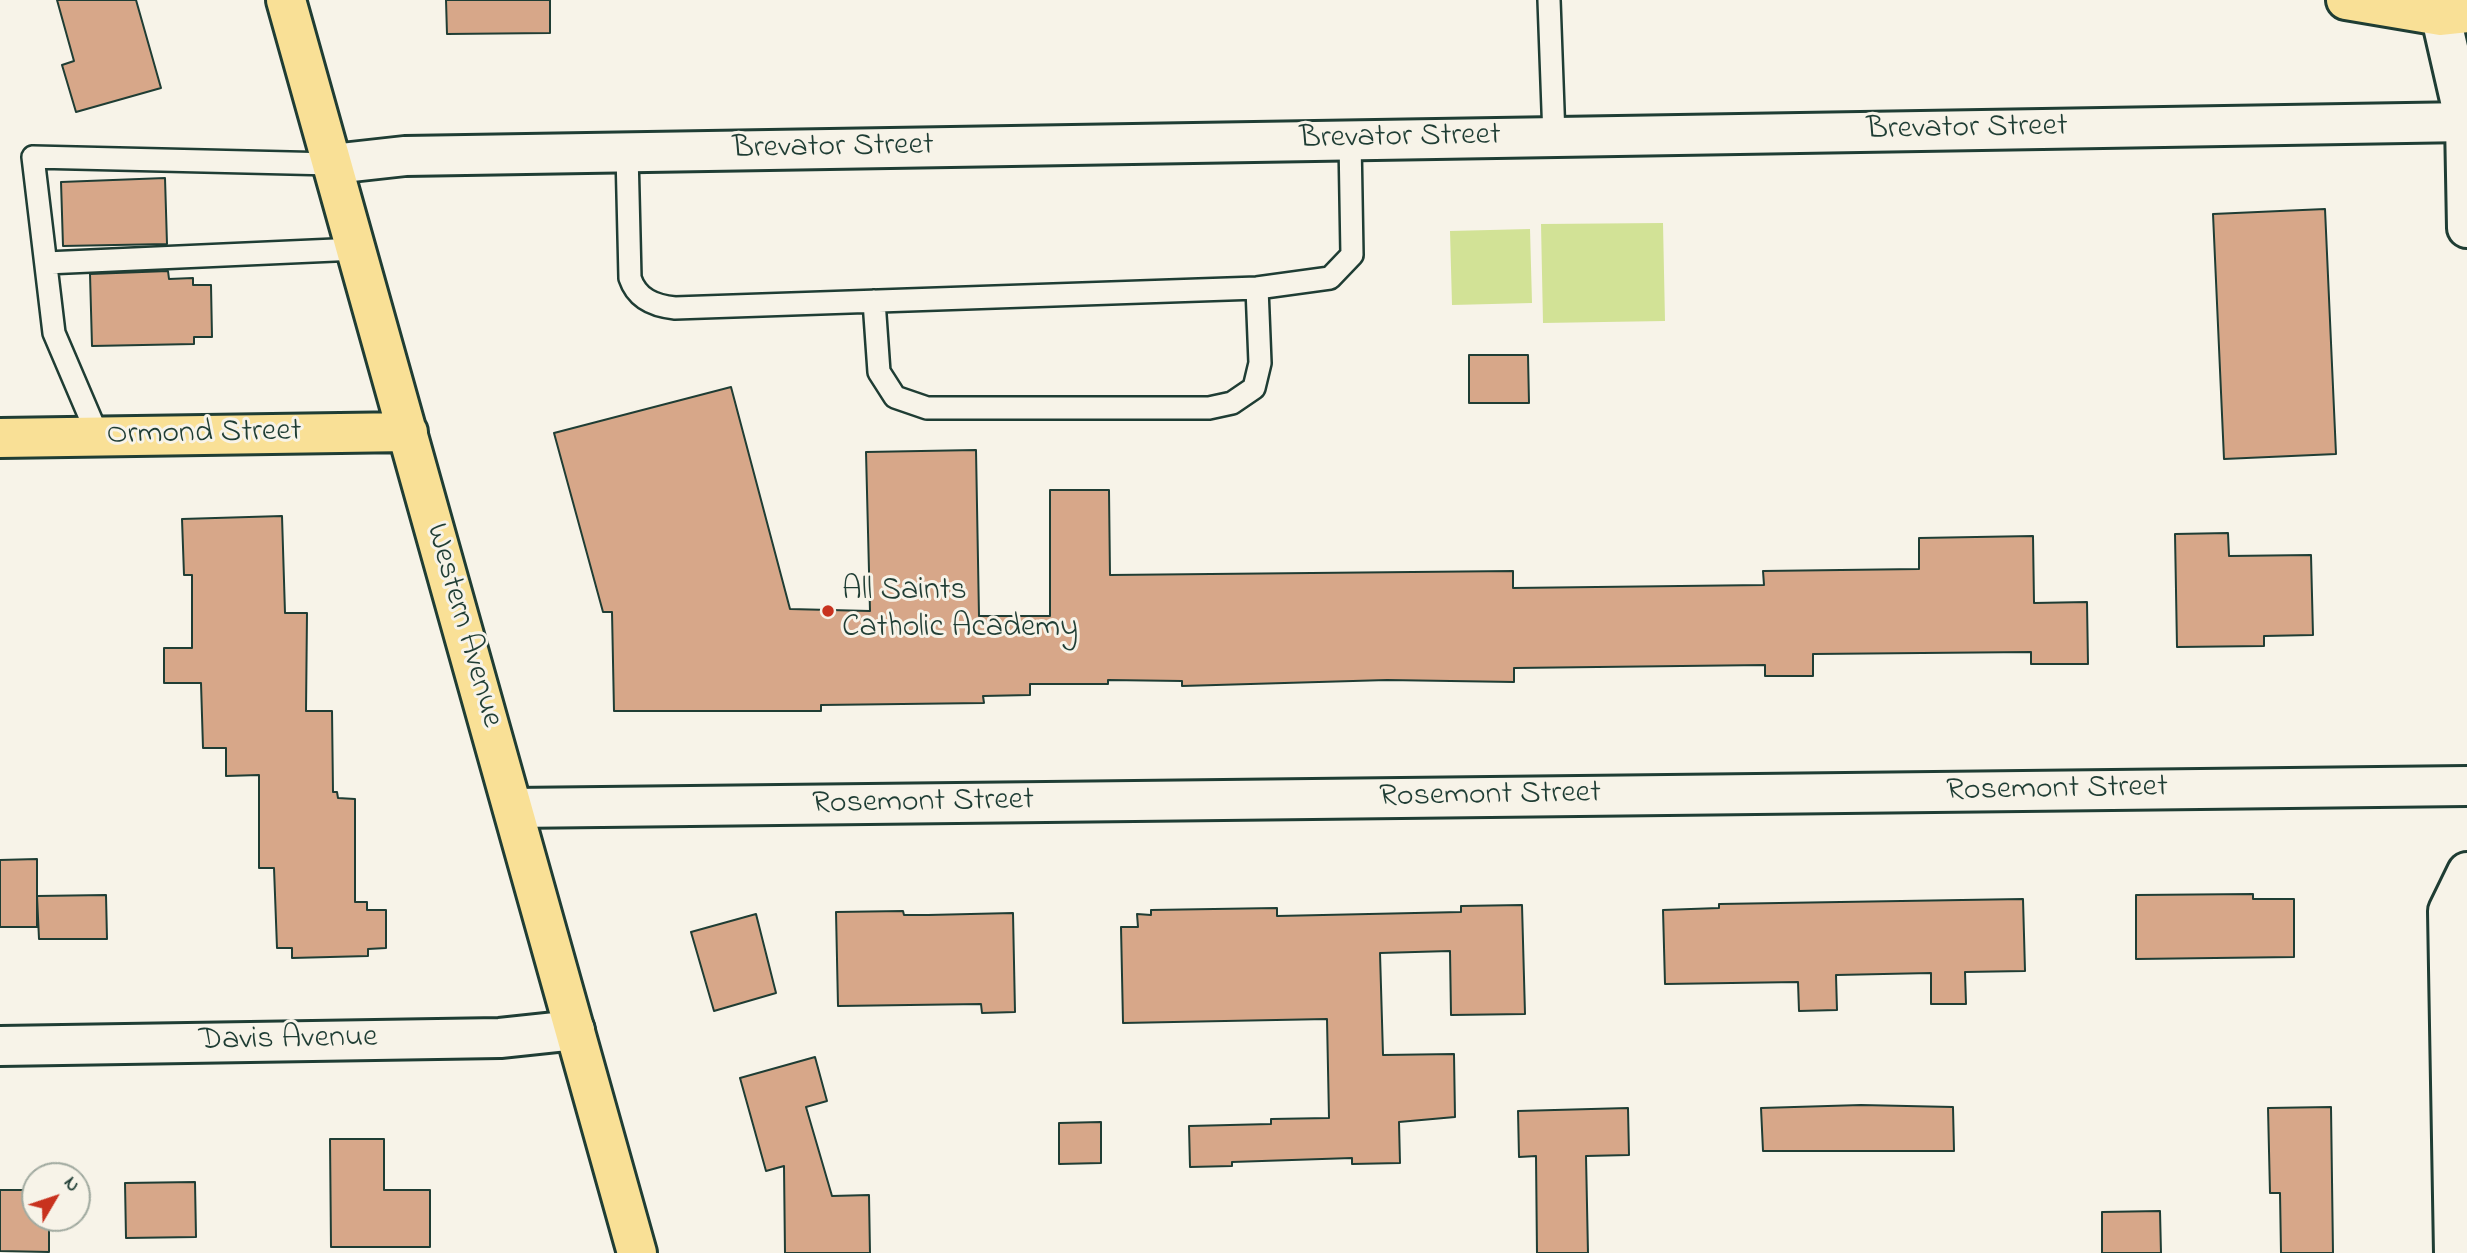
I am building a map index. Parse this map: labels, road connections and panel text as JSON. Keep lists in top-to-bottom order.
{
  "streets": {
    "main road": ["Ormond Street", "Western Avenue"],
    "street": ["Brevator Street", "Rosemont Street", "Davis Avenue"]
  },
  "crossings": [
    ["Brevator Street", "Western Avenue"],
    ["Ormond Street", "Western Avenue"],
    ["Western Avenue", "Rosemont Street"],
    ["Western Avenue", "Davis Avenue"]
  ],
  "places": ["All Saints Catholic Academy"],
  "north": "top right"
}
